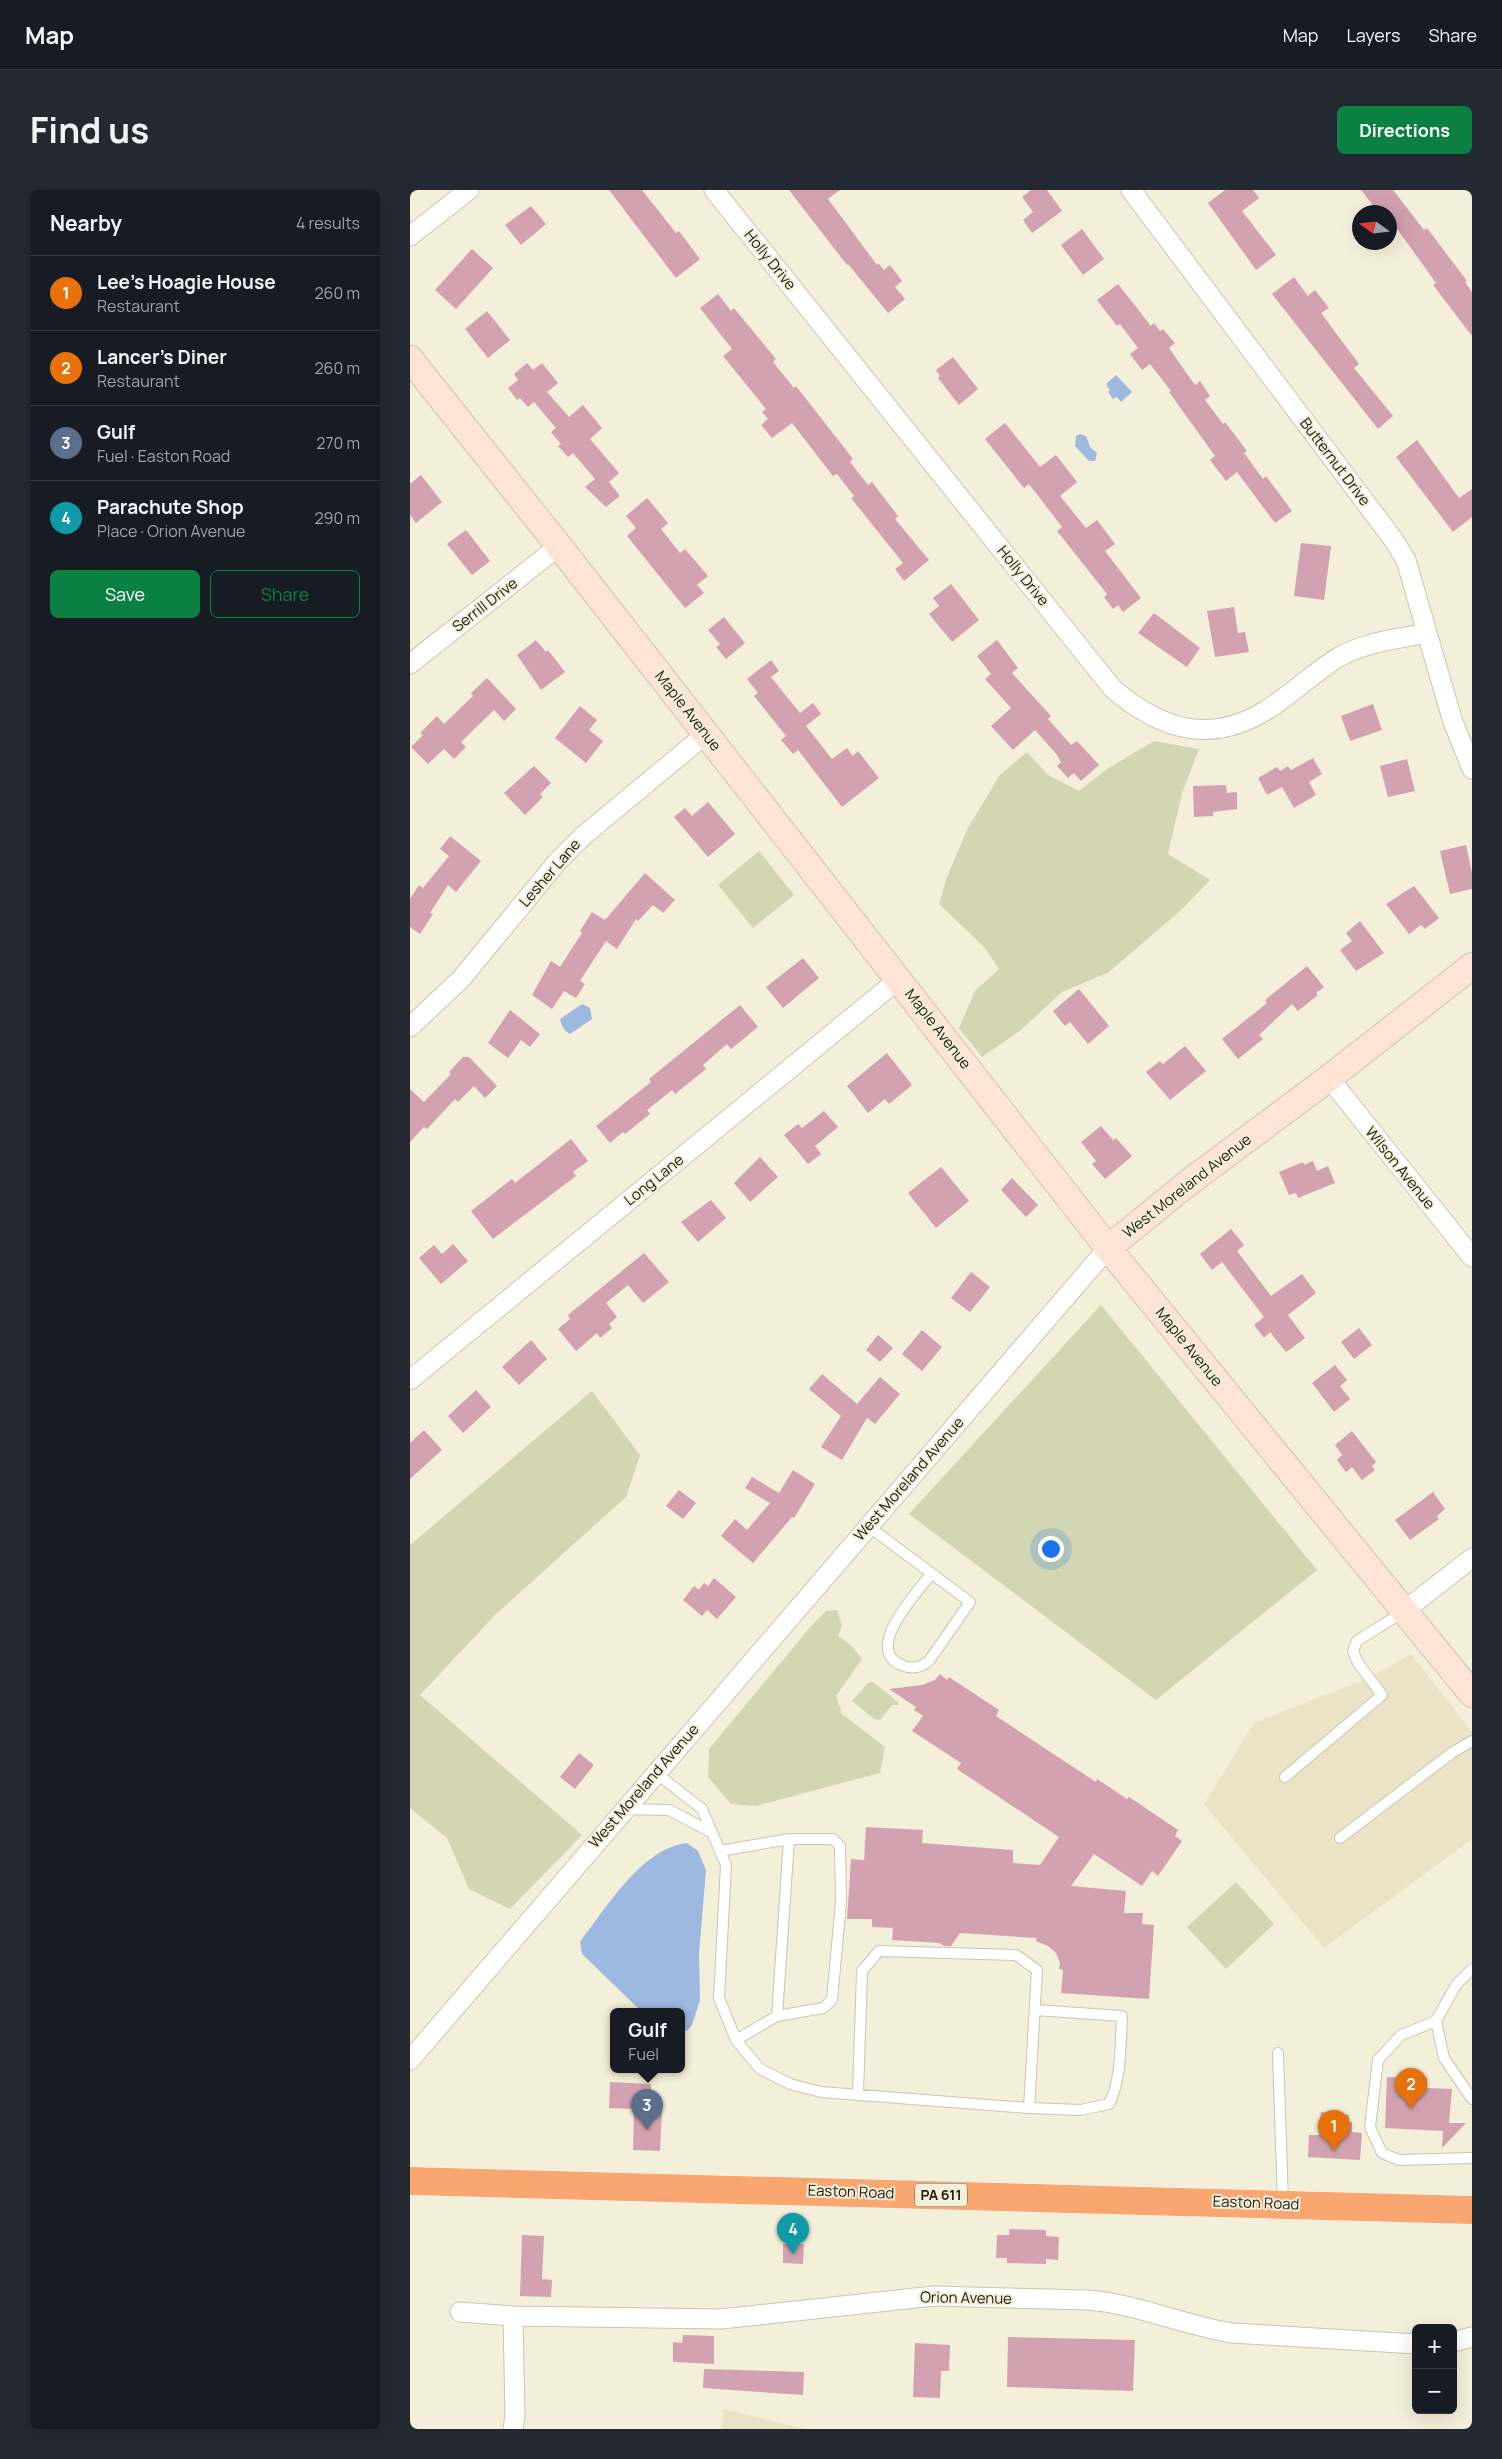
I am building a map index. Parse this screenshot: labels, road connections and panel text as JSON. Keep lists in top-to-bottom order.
{
  "streets": {
    "highway": ["Easton Road", "PA 611"],
    "street": [
      "Holly Drive",
      "Butternut Drive",
      "Serrill Drive",
      "Maple Avenue",
      "Lesher Lane",
      "Wilson Avenue",
      "Long Lane",
      "West Moreland Avenue",
      "Orion Avenue"
    ]
  },
  "crossings": [
    ["Holly Drive", "Butternut Drive"],
    ["Serrill Drive", "Maple Avenue"],
    ["Maple Avenue", "Lesher Lane"],
    ["Maple Avenue", "Long Lane"],
    ["Maple Avenue", "West Moreland Avenue"],
    ["Wilson Avenue", "West Moreland Avenue"]
  ],
  "north": "left",
  "page": {
    "header": "Map",
    "nav": ["Map", "Layers", "Share"],
    "title": "Find us",
    "buttons": [
      "Directions",
      ["Save", "Share"]
    ],
    "heading": ["Nearby", "4 results"],
    "list": [
      {
        "mark": "1",
        "name": "Lee's Hoagie House",
        "note": "Restaurant",
        "value": "260 m"
      },
      {
        "mark": "2",
        "name": "Lancer's Diner",
        "note": "Restaurant",
        "value": "260 m"
      },
      {
        "mark": "3",
        "name": "Gulf",
        "note": "Fuel · Easton Road",
        "value": "270 m"
      },
      {
        "mark": "4",
        "name": "Parachute Shop",
        "note": "Place · Orion Avenue",
        "value": "290 m"
      }
    ],
    "popup": ["Gulf", "Fuel"],
    "pins": [
      "2",
      "3",
      "1",
      "4"
    ],
    "map_buttons": ["+", "−"]
  }
}
